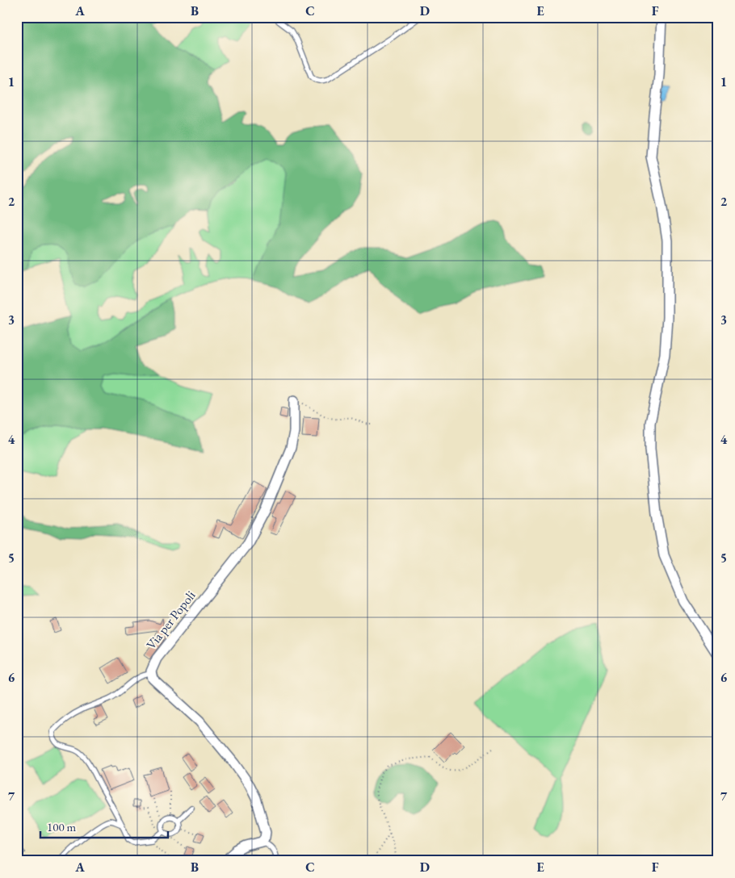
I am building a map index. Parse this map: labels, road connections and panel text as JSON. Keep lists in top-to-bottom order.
{
  "streets": {
    "street": ["Via per Popoli"]
  },
  "scale_bar": "100 m",
  "grid": {
    "columns": [
      "A",
      "B",
      "C",
      "D",
      "E",
      "F"
    ],
    "rows": [
      "1",
      "2",
      "3",
      "4",
      "5",
      "6",
      "7"
    ]
  }
}
